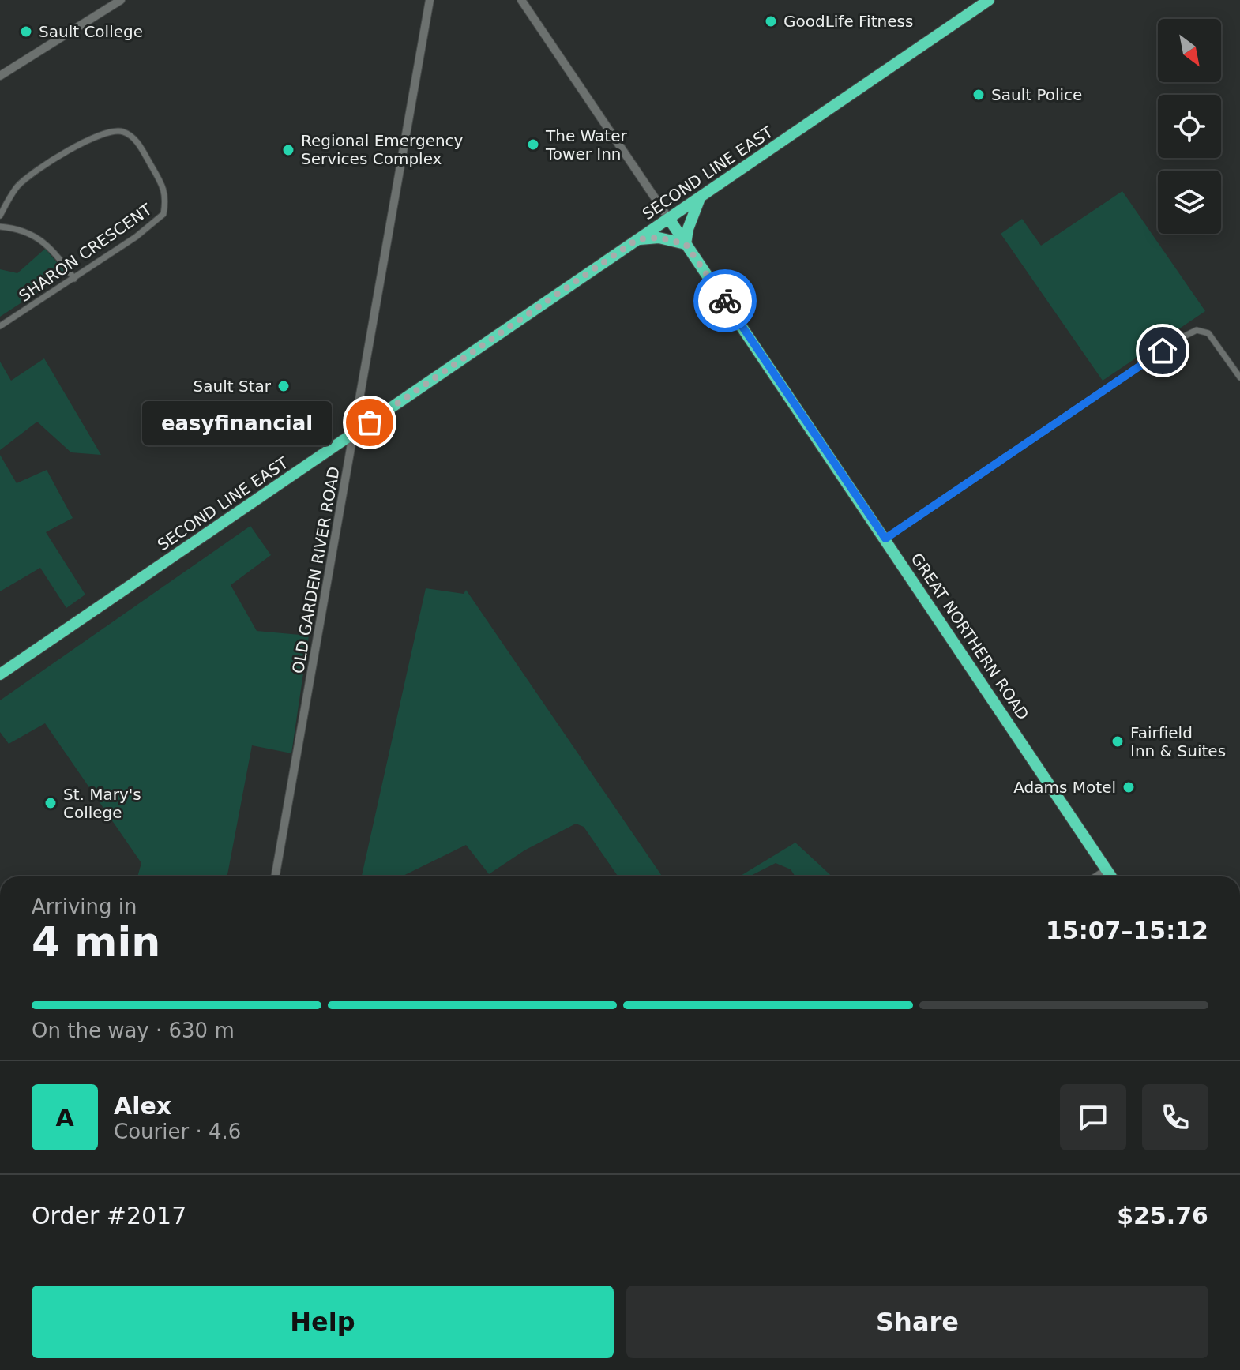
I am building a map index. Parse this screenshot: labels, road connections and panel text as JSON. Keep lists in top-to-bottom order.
{
  "streets": {
    "highway": ["SECOND LINE EAST", "GREAT NORTHERN ROAD"],
    "main road": ["OLD GARDEN RIVER ROAD"],
    "street": ["SHARON CRESCENT"]
  },
  "crossings": [
    ["SECOND LINE EAST", "OLD GARDEN RIVER ROAD"],
    ["SECOND LINE EAST", "GREAT NORTHERN ROAD"]
  ],
  "places": [
    "GoodLife Fitness",
    "Sault College",
    "Sault Police",
    "The Water Tower Inn",
    "Regional Emergency Services Complex",
    "Sault Star",
    "easyfinancial",
    "Fairfield Inn & Suites",
    "Adams Motel",
    "St. Mary's College"
  ],
  "north": "bottom right",
  "page": {
    "bubble": "easyfinancial",
    "heading": ["4 min", "Arriving in", "15:07–15:12"],
    "panel": [
      "Alex",
      "Courier · 4.6",
      "Order #2017",
      "$25.76"
    ],
    "bar": "On the way · 630 m",
    "round": "A",
    "buttons": ["Help", "Share"]
  }
}
